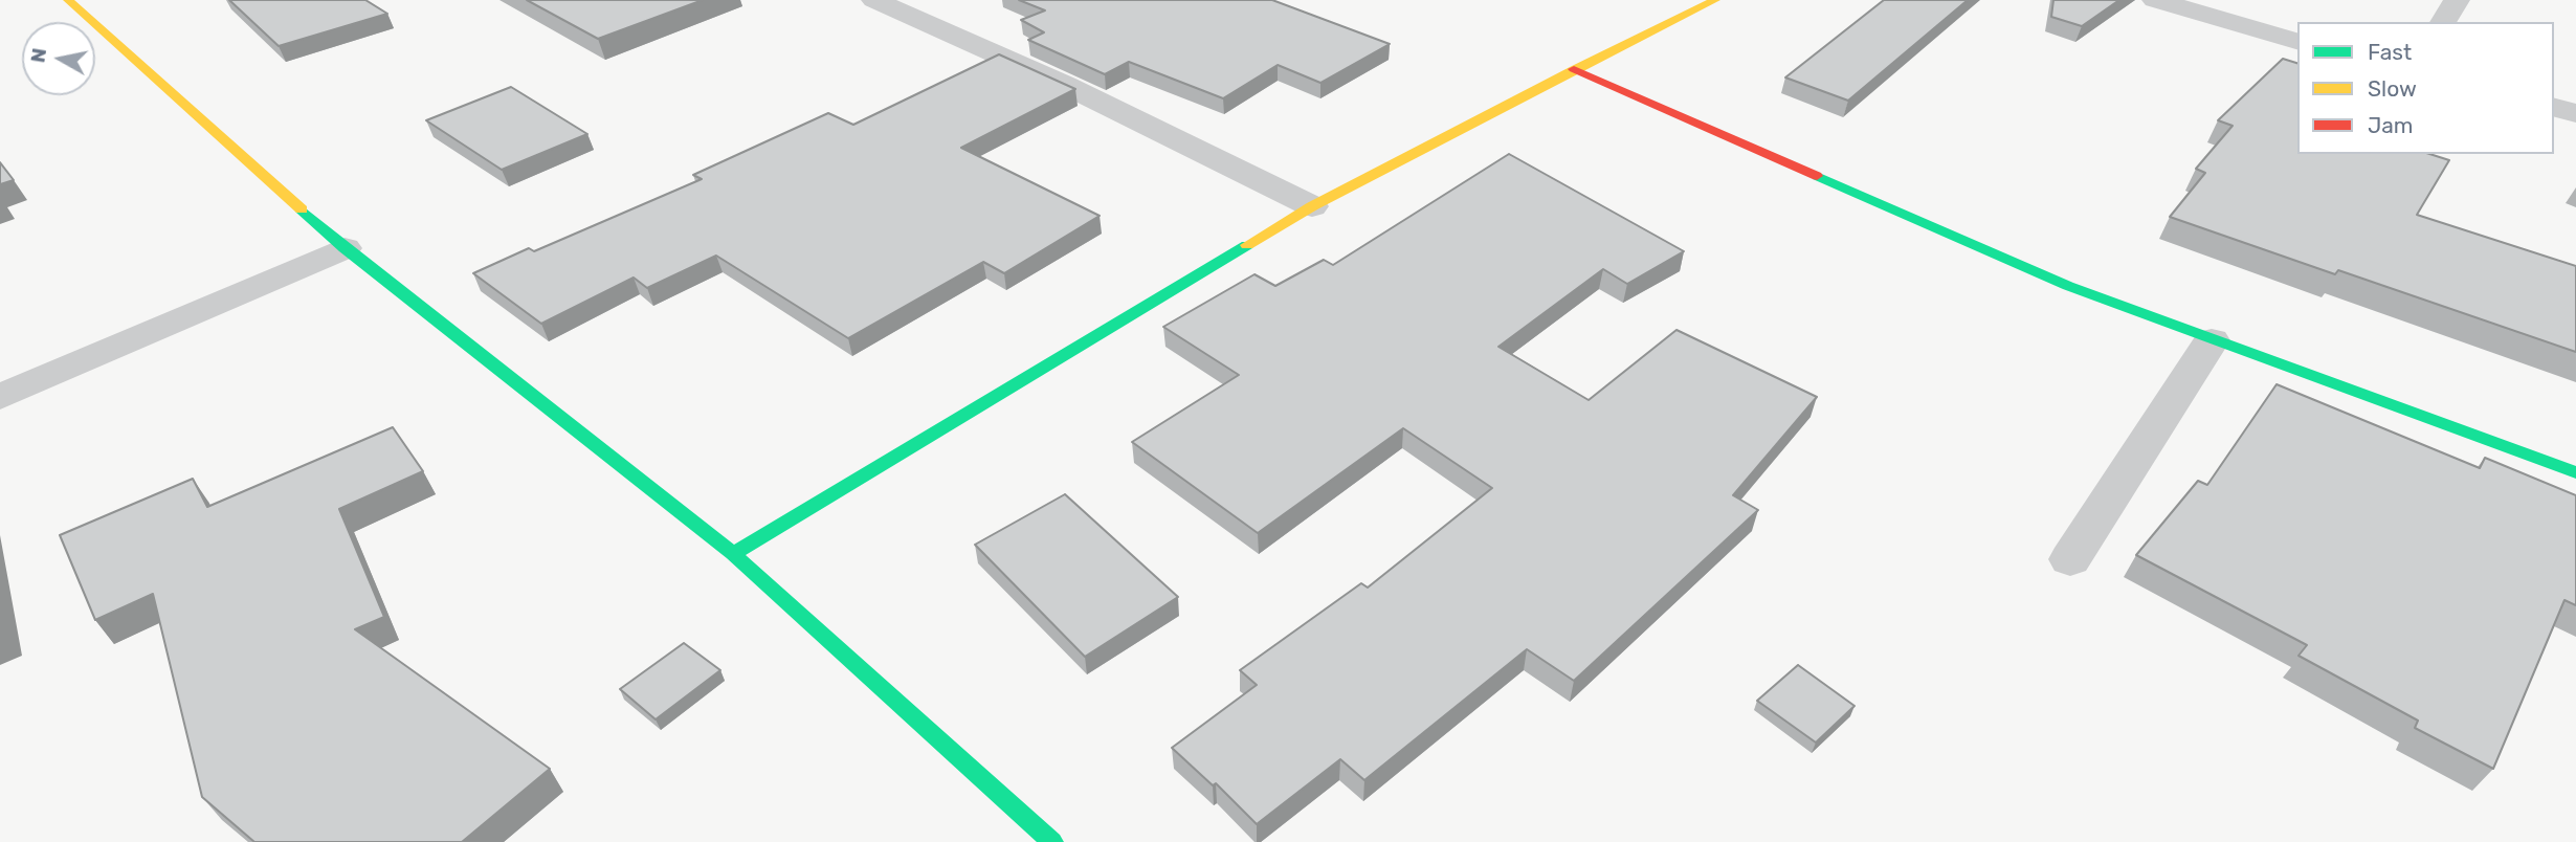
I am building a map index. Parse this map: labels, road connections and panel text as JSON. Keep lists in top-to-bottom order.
{
  "legend": ["Fast", "Slow", "Jam"],
  "north": "left"
}
